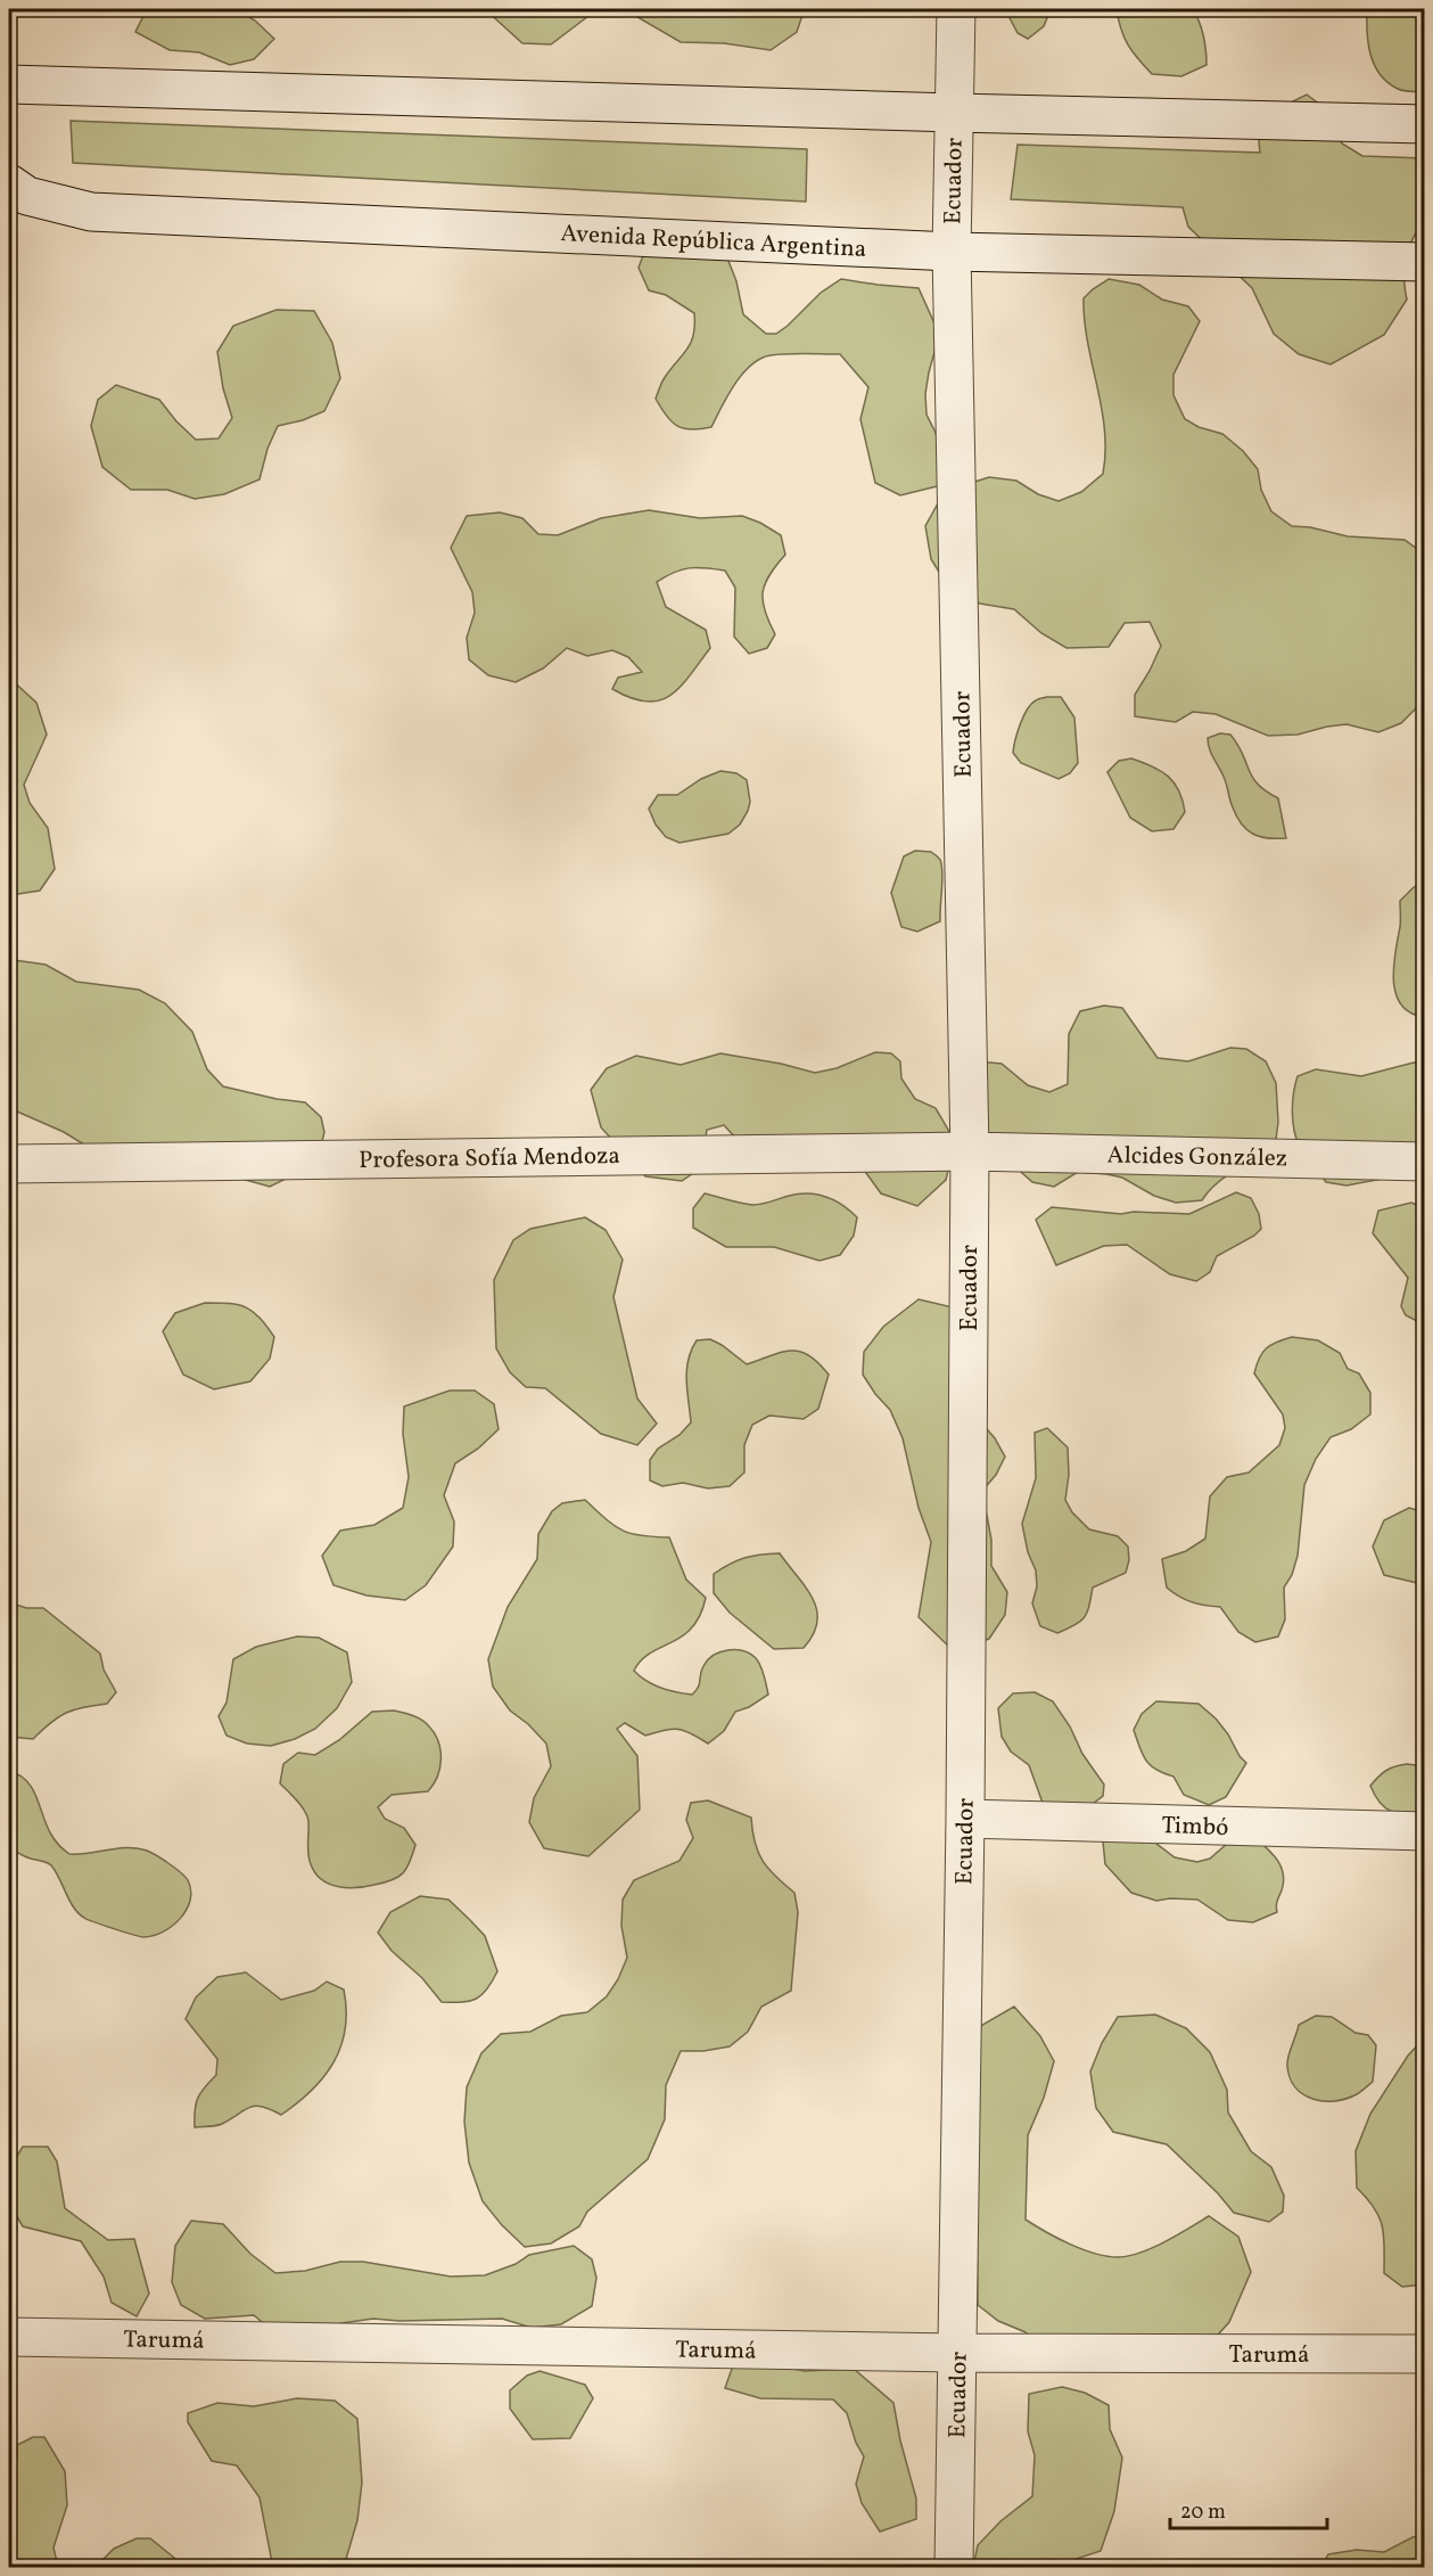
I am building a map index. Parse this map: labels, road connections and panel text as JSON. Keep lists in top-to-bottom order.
{
  "streets": {
    "street": [
      "Ecuador",
      "Avenida República Argentina",
      "Alcides González",
      "Profesora Sofía Mendoza",
      "Timbó",
      "Tarumá"
    ]
  },
  "crossings": [
    ["Ecuador", "Avenida República Argentina"],
    ["Ecuador", "Alcides González"],
    ["Ecuador", "Profesora Sofía Mendoza"],
    ["Ecuador", "Timbó"],
    ["Ecuador", "Tarumá"],
    ["Alcides González", "Profesora Sofía Mendoza"]
  ],
  "scale_bar": "20 m"
}
